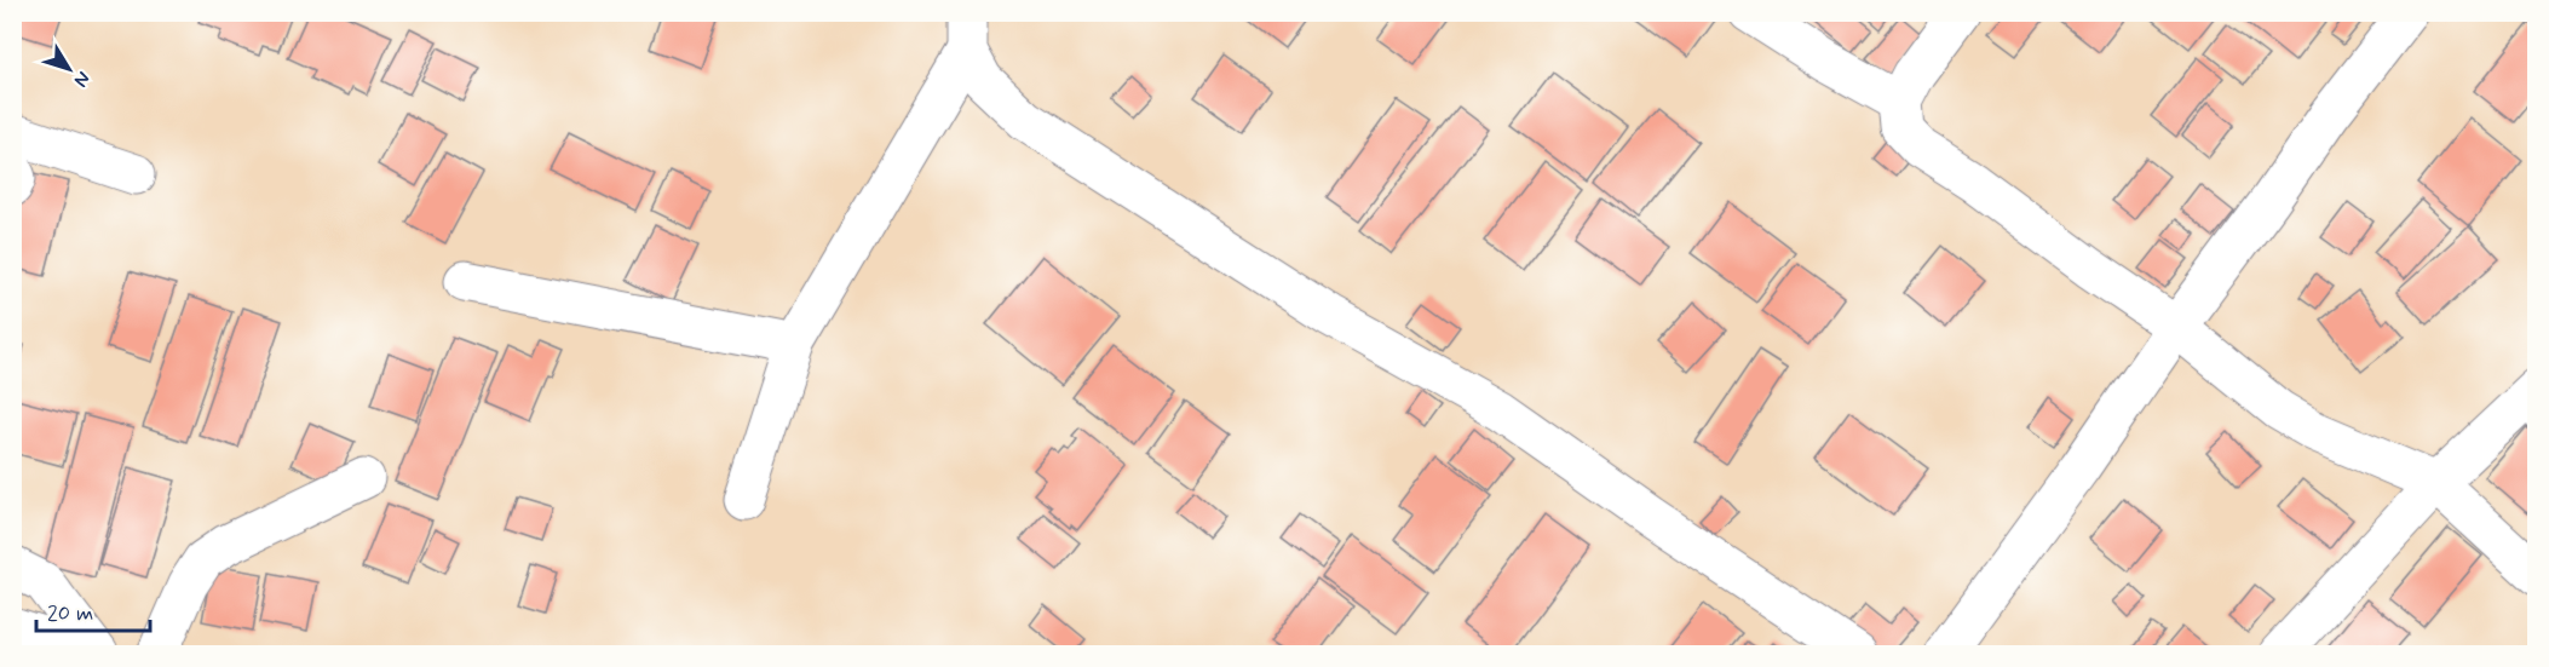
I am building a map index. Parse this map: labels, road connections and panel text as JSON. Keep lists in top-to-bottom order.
{
  "scale_bar": "20 m",
  "north": "bottom right"
}
